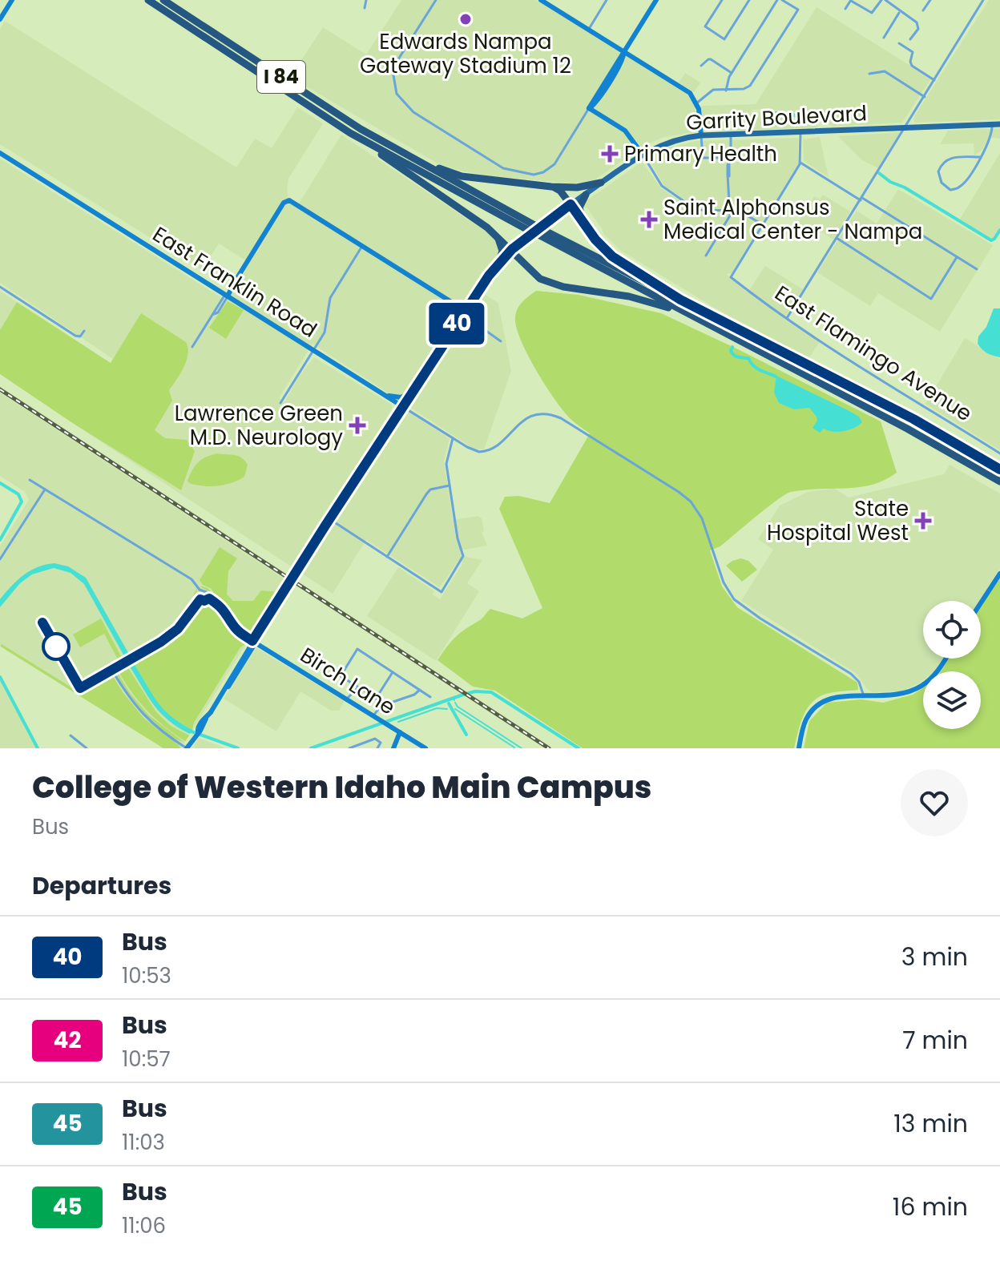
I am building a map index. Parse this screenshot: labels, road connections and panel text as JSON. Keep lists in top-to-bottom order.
{
  "streets": {
    "highway": ["I 84"],
    "main road": ["Garrity Boulevard", "East Franklin Road", "Birch Lane"],
    "street": ["East Flamingo Avenue"]
  },
  "places": {
    "other": ["Edwards Nampa Gateway Stadium 12"],
    "health": [
      "Primary Health",
      "Saint Alphonsus Medical Center - Nampa",
      "Lawrence Green M.D. Neurology",
      "State Hospital West"
    ]
  },
  "lines": ["bus line 40"],
  "page": {
    "on_map": "40",
    "heading": [
      ["College of Western Idaho Main Campus", "Bus"],
      "Departures"
    ],
    "list": [
      {
        "mark": "40",
        "name": "Bus",
        "note": "10:53",
        "value": "3 min"
      },
      {
        "mark": "42",
        "name": "Bus",
        "note": "10:57",
        "value": "7 min"
      },
      {
        "mark": "45",
        "name": "Bus",
        "note": "11:03",
        "value": "13 min"
      },
      {
        "mark": "45",
        "name": "Bus",
        "note": "11:06",
        "value": "16 min"
      }
    ]
  }
}
